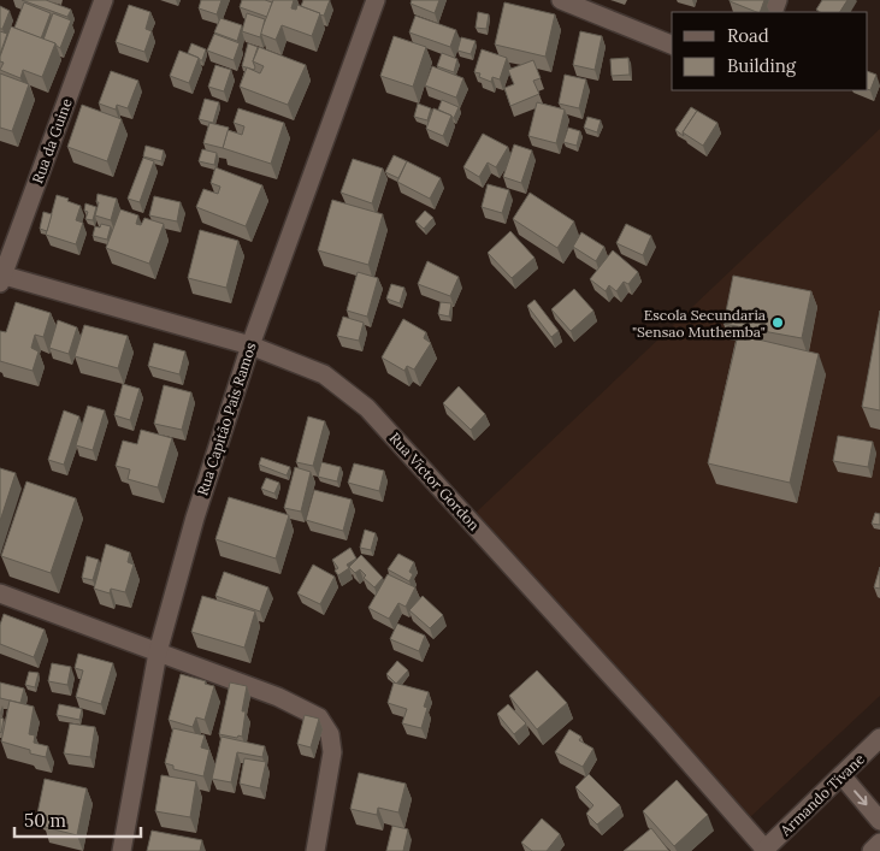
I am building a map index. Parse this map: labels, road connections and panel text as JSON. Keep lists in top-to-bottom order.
{
  "streets": {
    "street": [
      "Rua da Guine",
      "Rua Capitão Pais Ramos",
      "Rua Victor Gordon",
      "Armando Tivane"
    ]
  },
  "crossings": [
    ["Rua da Guine", "Rua Victor Gordon"],
    ["Rua Capitão Pais Ramos", "Rua Victor Gordon"],
    ["Rua Victor Gordon", "Armando Tivane"]
  ],
  "places": ["Escola Secundaria \"Sensao Muthemba\""],
  "legend": ["Road", "Building"],
  "scale_bar": "50 m"
}
